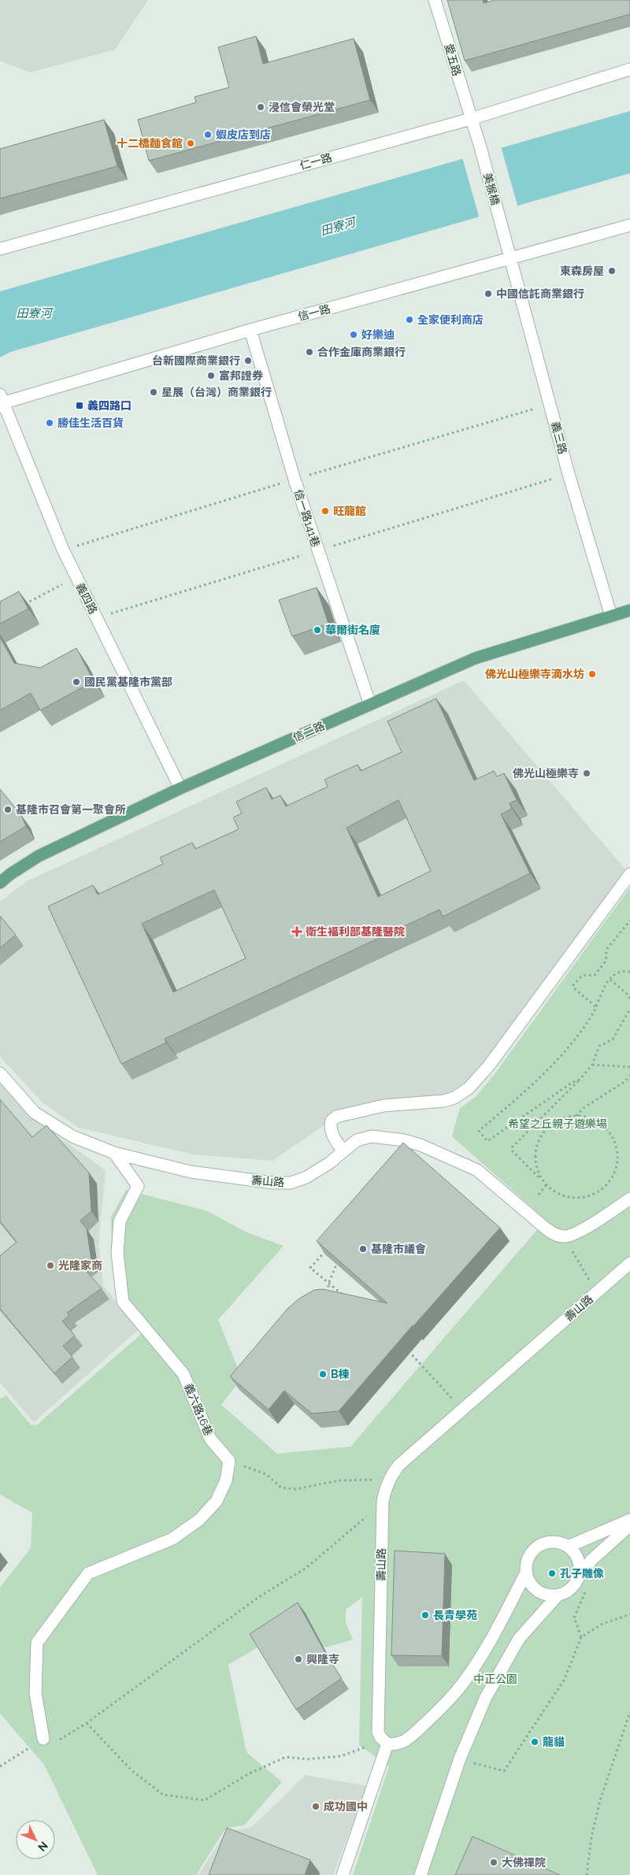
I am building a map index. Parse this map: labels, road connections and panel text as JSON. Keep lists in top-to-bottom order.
{
  "streets": {
    "main road": ["信二路"],
    "street": [
      "愛五路",
      "仁一路",
      "美猴橋",
      "信一路",
      "義三路",
      "信一路141巷",
      "義四路",
      "壽山路",
      "義六路16巷"
    ]
  },
  "crossings": [
    ["愛五路", "仁一路"],
    ["愛五路", "美猴橋"],
    ["仁一路", "美猴橋"],
    ["美猴橋", "信一路"],
    ["美猴橋", "義三路"],
    ["信一路", "義三路"],
    ["信一路", "信一路141巷"],
    ["信一路", "義四路"],
    ["義三路", "信二路"],
    ["信一路141巷", "信二路"],
    ["義四路", "信二路"],
    ["壽山路", "義六路16巷"]
  ],
  "water": ["田寮河"],
  "parks": ["希望之丘親子遊樂場", "中正公園"],
  "places": {
    "other": [
      "浸信會榮光堂",
      "蝦皮店到店",
      "十二橋麵食館",
      "東森房屋",
      "中國信託商業銀行",
      "全家便利商店",
      "好樂迪",
      "合作金庫商業銀行",
      "台新國際商業銀行",
      "富邦證券",
      "星展（台灣）商業銀行",
      "勝佳生活百貨",
      "旺龍館",
      "華爾街名廈",
      "佛光山極樂寺滴水坊",
      "國民黨基隆市黨部",
      "佛光山極樂寺",
      "基隆市召會第一聚會所",
      "基隆市議會",
      "光隆家商",
      "B棟",
      "孔子雕像",
      "長青學苑",
      "興隆寺",
      "龍貓",
      "成功國中",
      "大佛禪院"
    ],
    "transit": ["義四路口"],
    "health": ["衛生福利部基隆醫院"]
  },
  "north": "bottom right"
}
